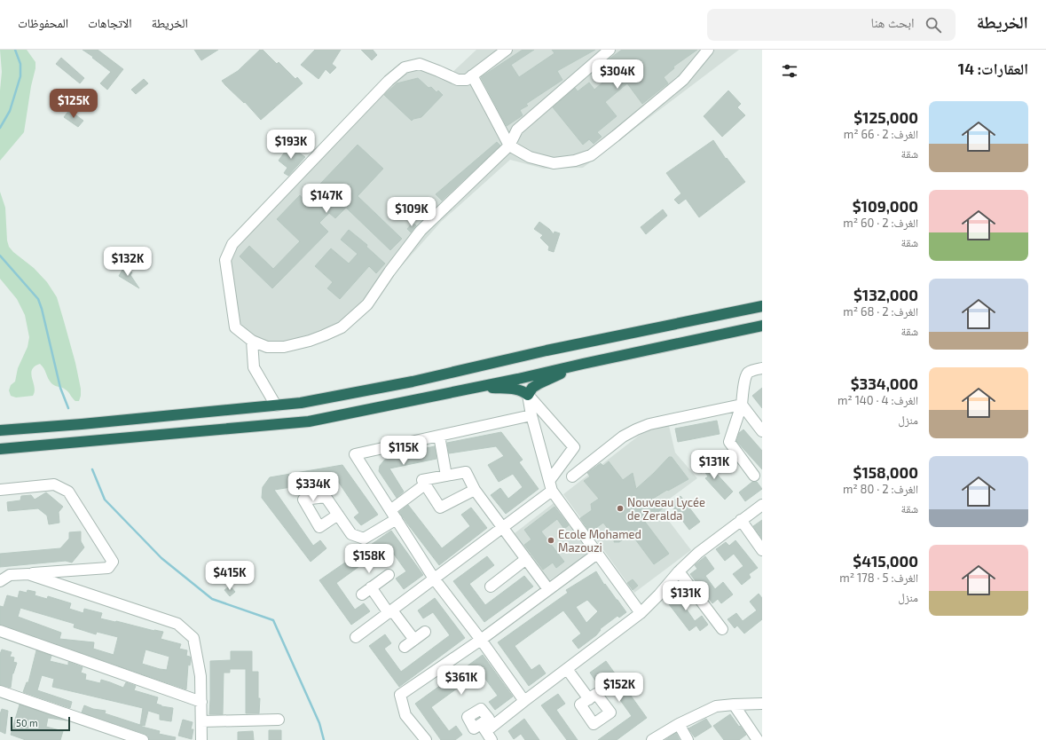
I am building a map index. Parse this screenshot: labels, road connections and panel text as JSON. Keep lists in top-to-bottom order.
{
  "places": ["Nouveau Lycée de Zeralda", "Ecole Mohamed Mazouzi"],
  "scale_bar": "50 m",
  "page": {
    "header": "الخريطة",
    "search": "ابحث هنا",
    "nav": ["الخريطة", "الاتجاهات", "المحفوظات"],
    "heading": "العقارات: 14",
    "price": [
      "$304K",
      "$125K",
      "$193K",
      "$147K",
      "$109K",
      "$132K",
      "$115K",
      "$131K",
      "$334K",
      "$158K",
      "$415K",
      "$131K",
      "$361K",
      "$152K"
    ],
    "list": [
      {
        "name": "$125,000",
        "note": "الغرف: 2 · 66 m² · شقة"
      },
      {
        "name": "$109,000",
        "note": "الغرف: 2 · 60 m² · شقة"
      },
      {
        "name": "$132,000",
        "note": "الغرف: 2 · 68 m² · شقة"
      },
      {
        "name": "$334,000",
        "note": "الغرف: 4 · 140 m² · منزل"
      },
      {
        "name": "$158,000",
        "note": "الغرف: 2 · 80 m² · شقة"
      },
      {
        "name": "$415,000",
        "note": "الغرف: 5 · 178 m² · منزل"
      }
    ],
    "scale": "50 m"
  }
}
